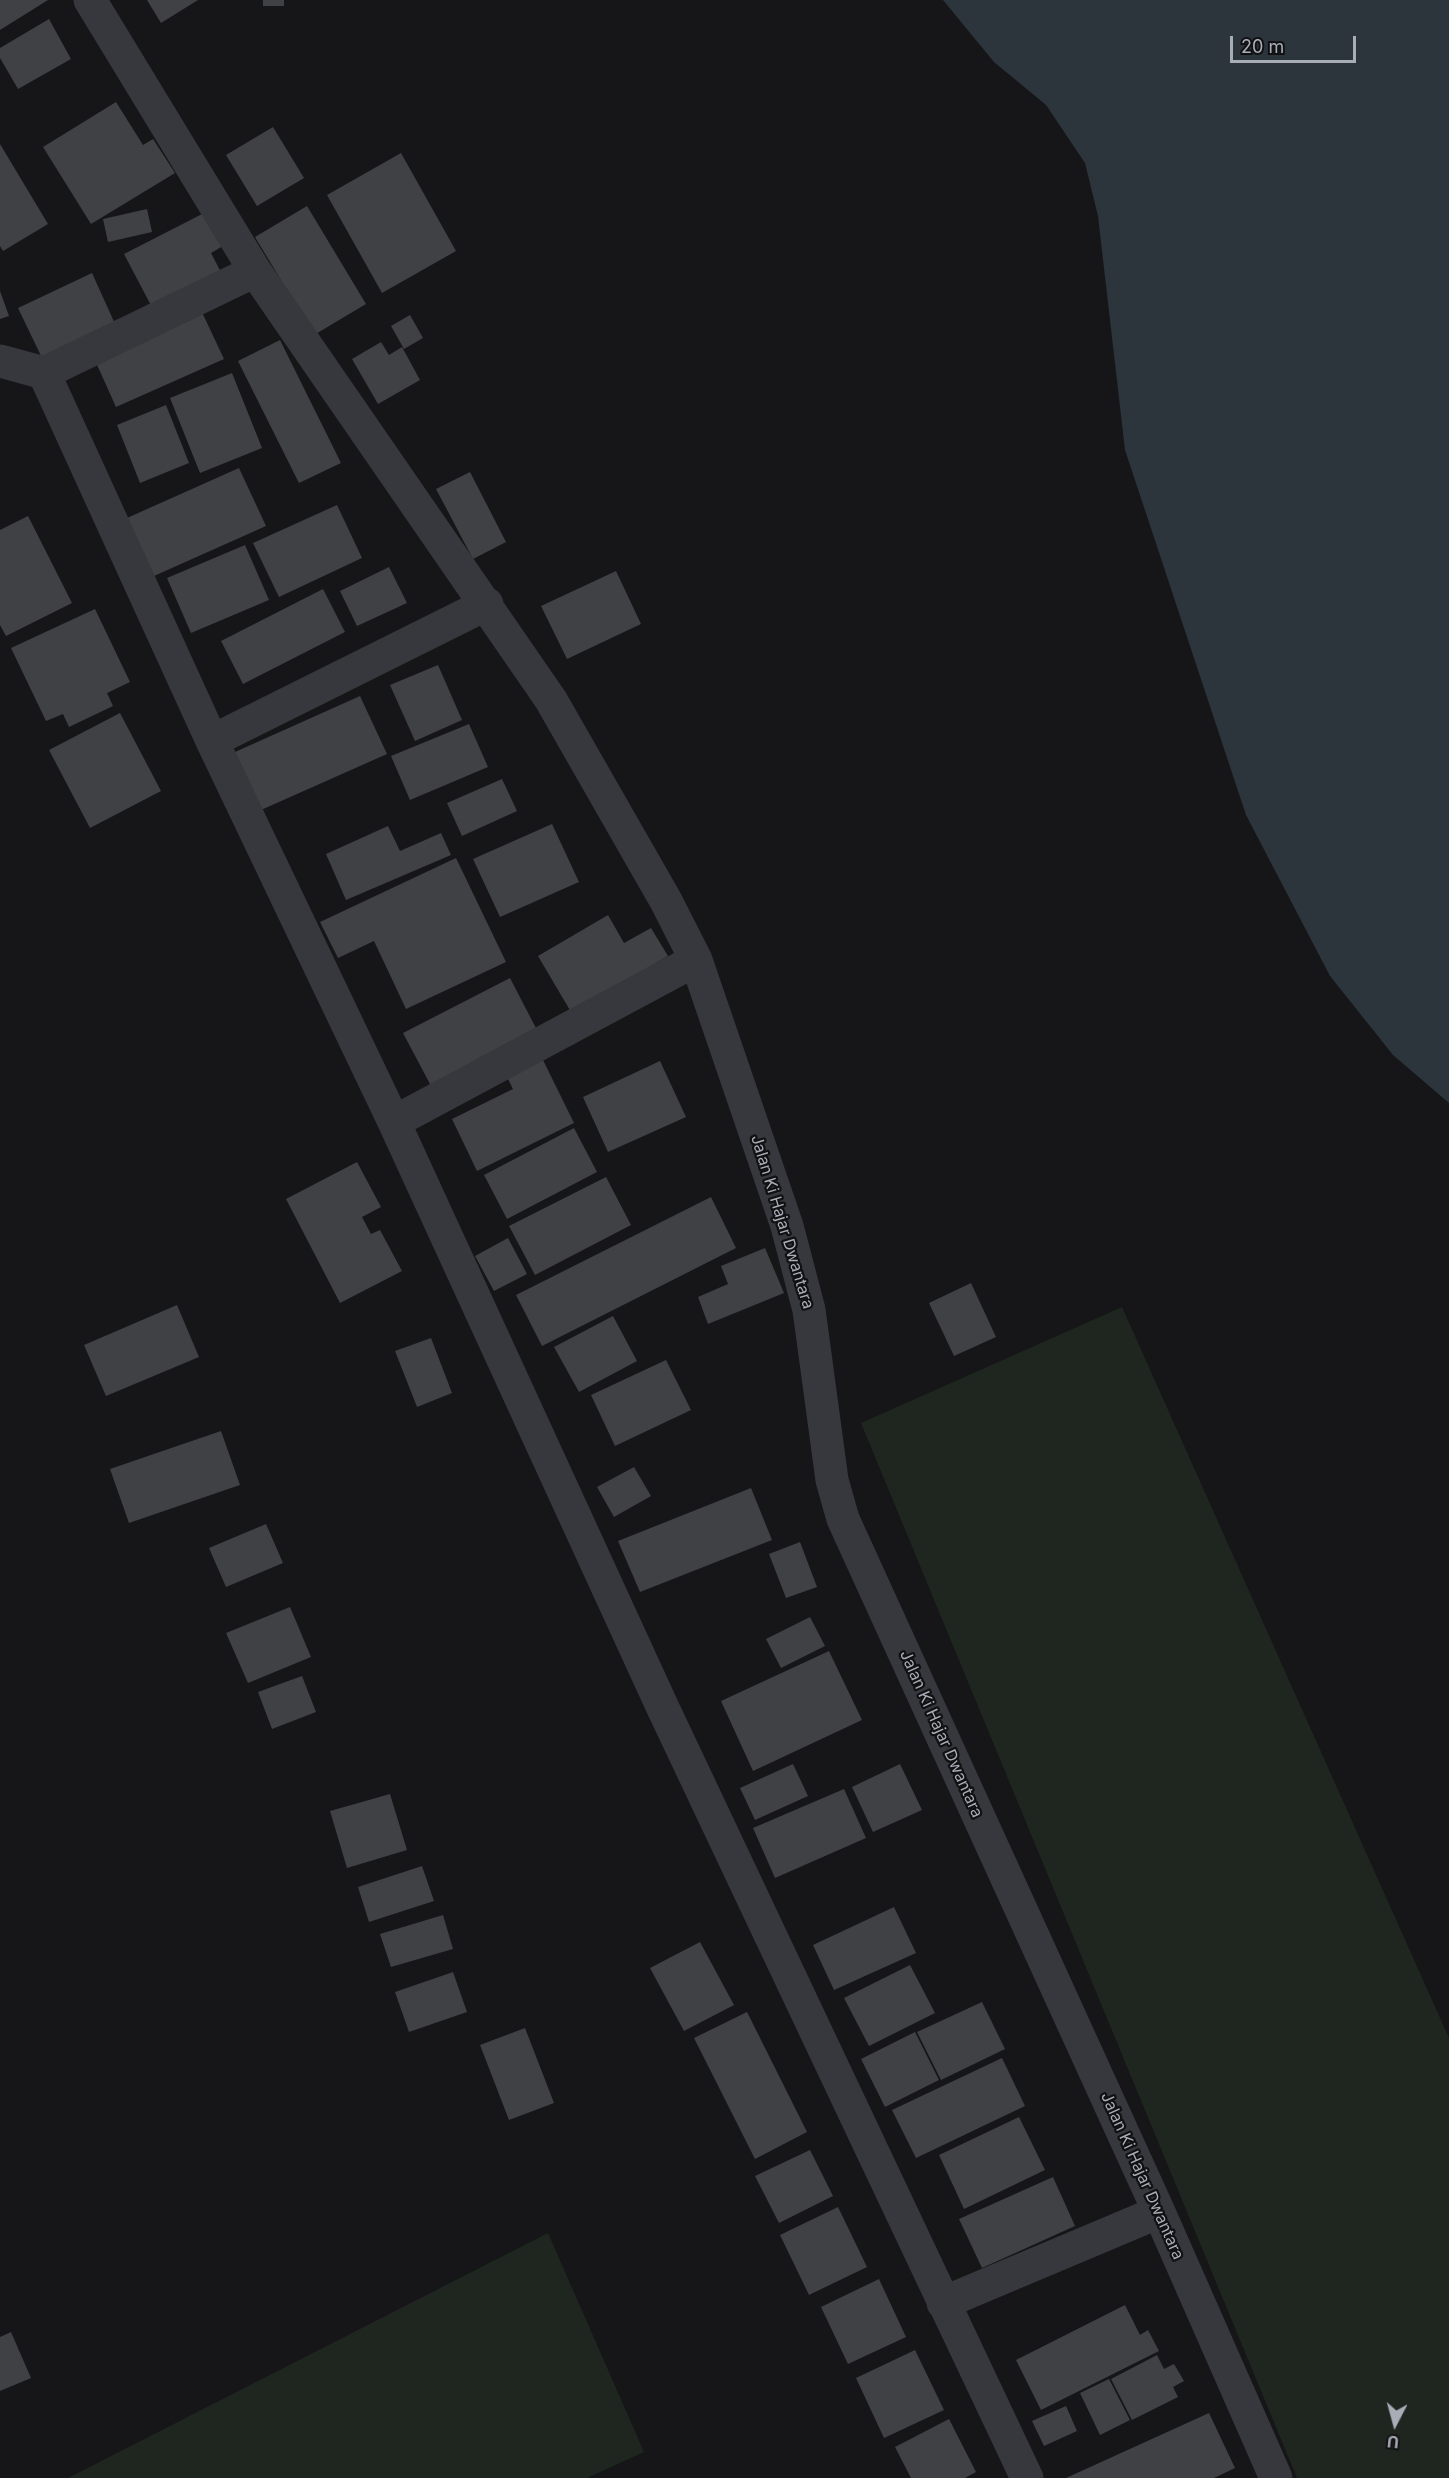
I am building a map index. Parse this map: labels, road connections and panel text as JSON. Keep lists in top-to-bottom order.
{
  "streets": {
    "street": ["Jalan Ki Hajar Dwantara"]
  },
  "scale_bar": "20 m",
  "north": "bottom"
}
